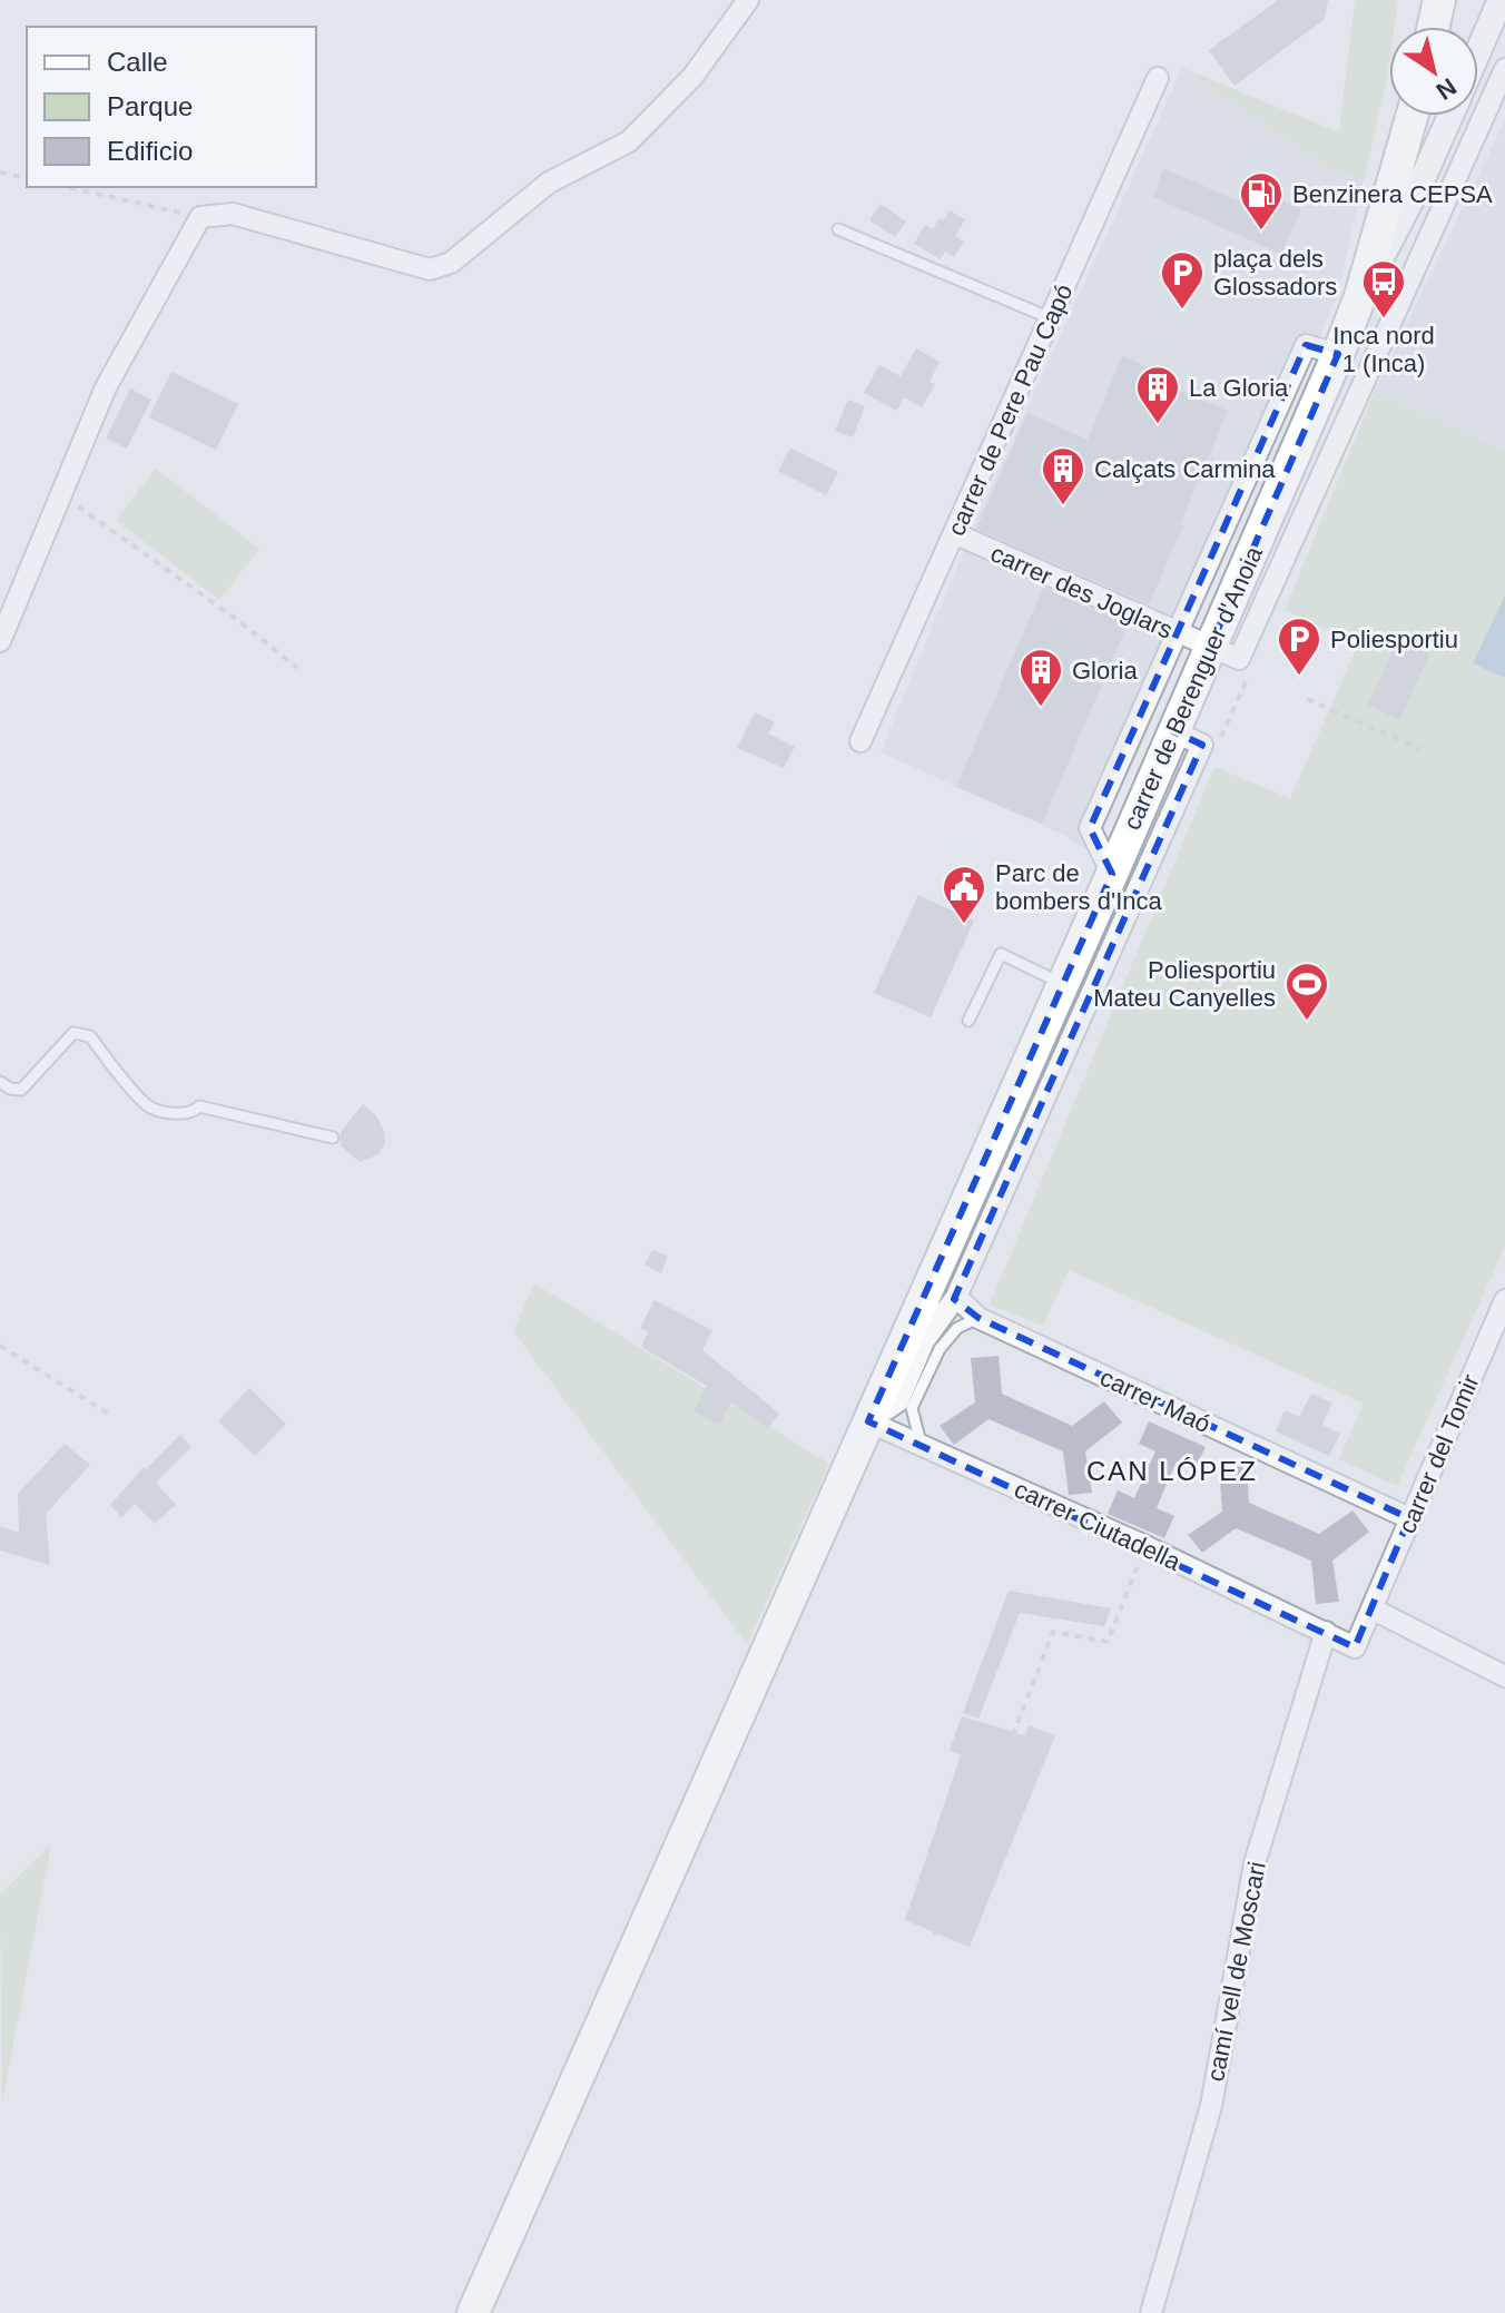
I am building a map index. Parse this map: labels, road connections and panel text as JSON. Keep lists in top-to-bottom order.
{
  "streets": {
    "main road": ["carrer de Berenguer d'Anoia"],
    "street": [
      "carrer de Pere Pau Capó",
      "carrer des Joglars",
      "carrer Maó",
      "carrer del Tomir",
      "carrer Ciutadella",
      "camí vell de Moscari"
    ]
  },
  "crossings": [
    ["carrer de Pere Pau Capó", "carrer des Joglars"],
    ["carrer des Joglars", "carrer de Berenguer d'Anoia"],
    ["carrer de Berenguer d'Anoia", "carrer Ciutadella"],
    ["carrer Maó", "carrer del Tomir"],
    ["carrer del Tomir", "carrer Ciutadella"],
    ["carrer del Tomir", "camí vell de Moscari"],
    ["carrer Ciutadella", "camí vell de Moscari"]
  ],
  "districts": ["CAN LÓPEZ"],
  "places": {
    "fuel station": ["Benzinera CEPSA"],
    "parking": ["plaça dels Glossadors", "Poliesportiu"],
    "bus stop": ["Inca nord 1 (Inca)"],
    "building": ["La Gloria", "Calçats Carmina", "Gloria"],
    "public building": ["Parc de bombers d'Inca"],
    "sports": ["Poliesportiu Mateu Canyelles"]
  },
  "legend": ["Calle", "Parque", "Edificio"],
  "north": "bottom right"
}
